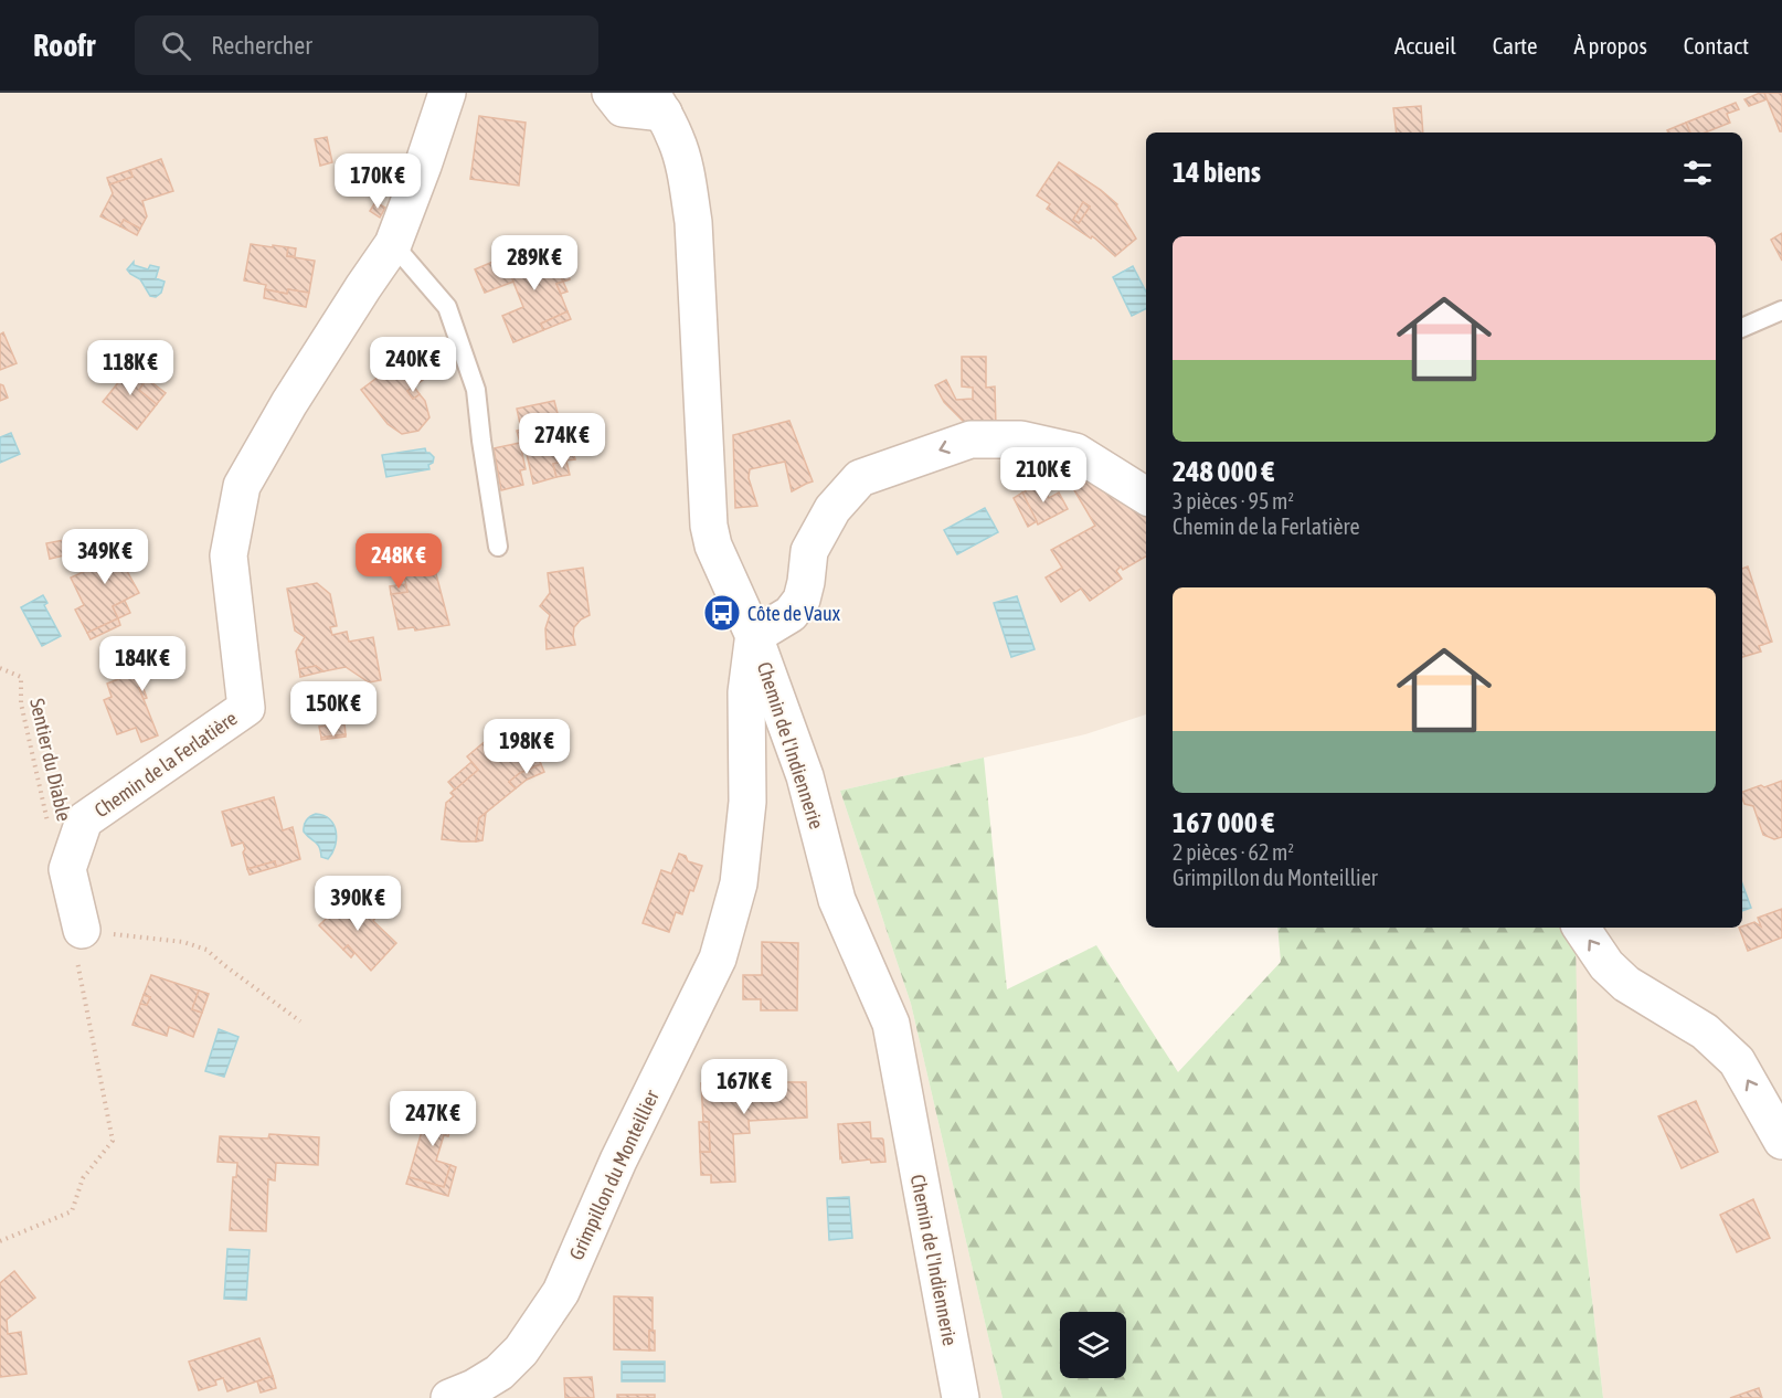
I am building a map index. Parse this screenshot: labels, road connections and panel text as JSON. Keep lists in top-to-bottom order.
{
  "streets": {
    "street": ["Chemin de l'Indiennerie", "Chemin de la Ferlatière", "Grimpillon du Monteillier"],
    "path": ["Sentier du Diable"]
  },
  "crossings": [
    ["Chemin de l'Indiennerie", "Grimpillon du Monteillier"],
    ["Sentier du Diable", "Chemin de la Ferlatière"]
  ],
  "places": {
    "bus stop": ["Côte de Vaux"]
  },
  "page": {
    "header": "Roofr",
    "search": "Rechercher",
    "nav": [
      "Accueil",
      "Carte",
      "À propos",
      "Contact"
    ],
    "heading": "14 biens",
    "price": [
      "170K €",
      "289K €",
      "240K €",
      "118K €",
      "274K €",
      "210K €",
      "349K €",
      "248K €",
      "184K €",
      "150K €",
      "198K €",
      "390K €",
      "167K €",
      "247K €"
    ],
    "list": [
      {
        "name": "248 000 €",
        "note": "3 pièces · 95 m² · Chemin de la Ferlatière"
      },
      {
        "name": "167 000 €",
        "note": "2 pièces · 62 m² · Grimpillon du Monteillier"
      }
    ]
  }
}
